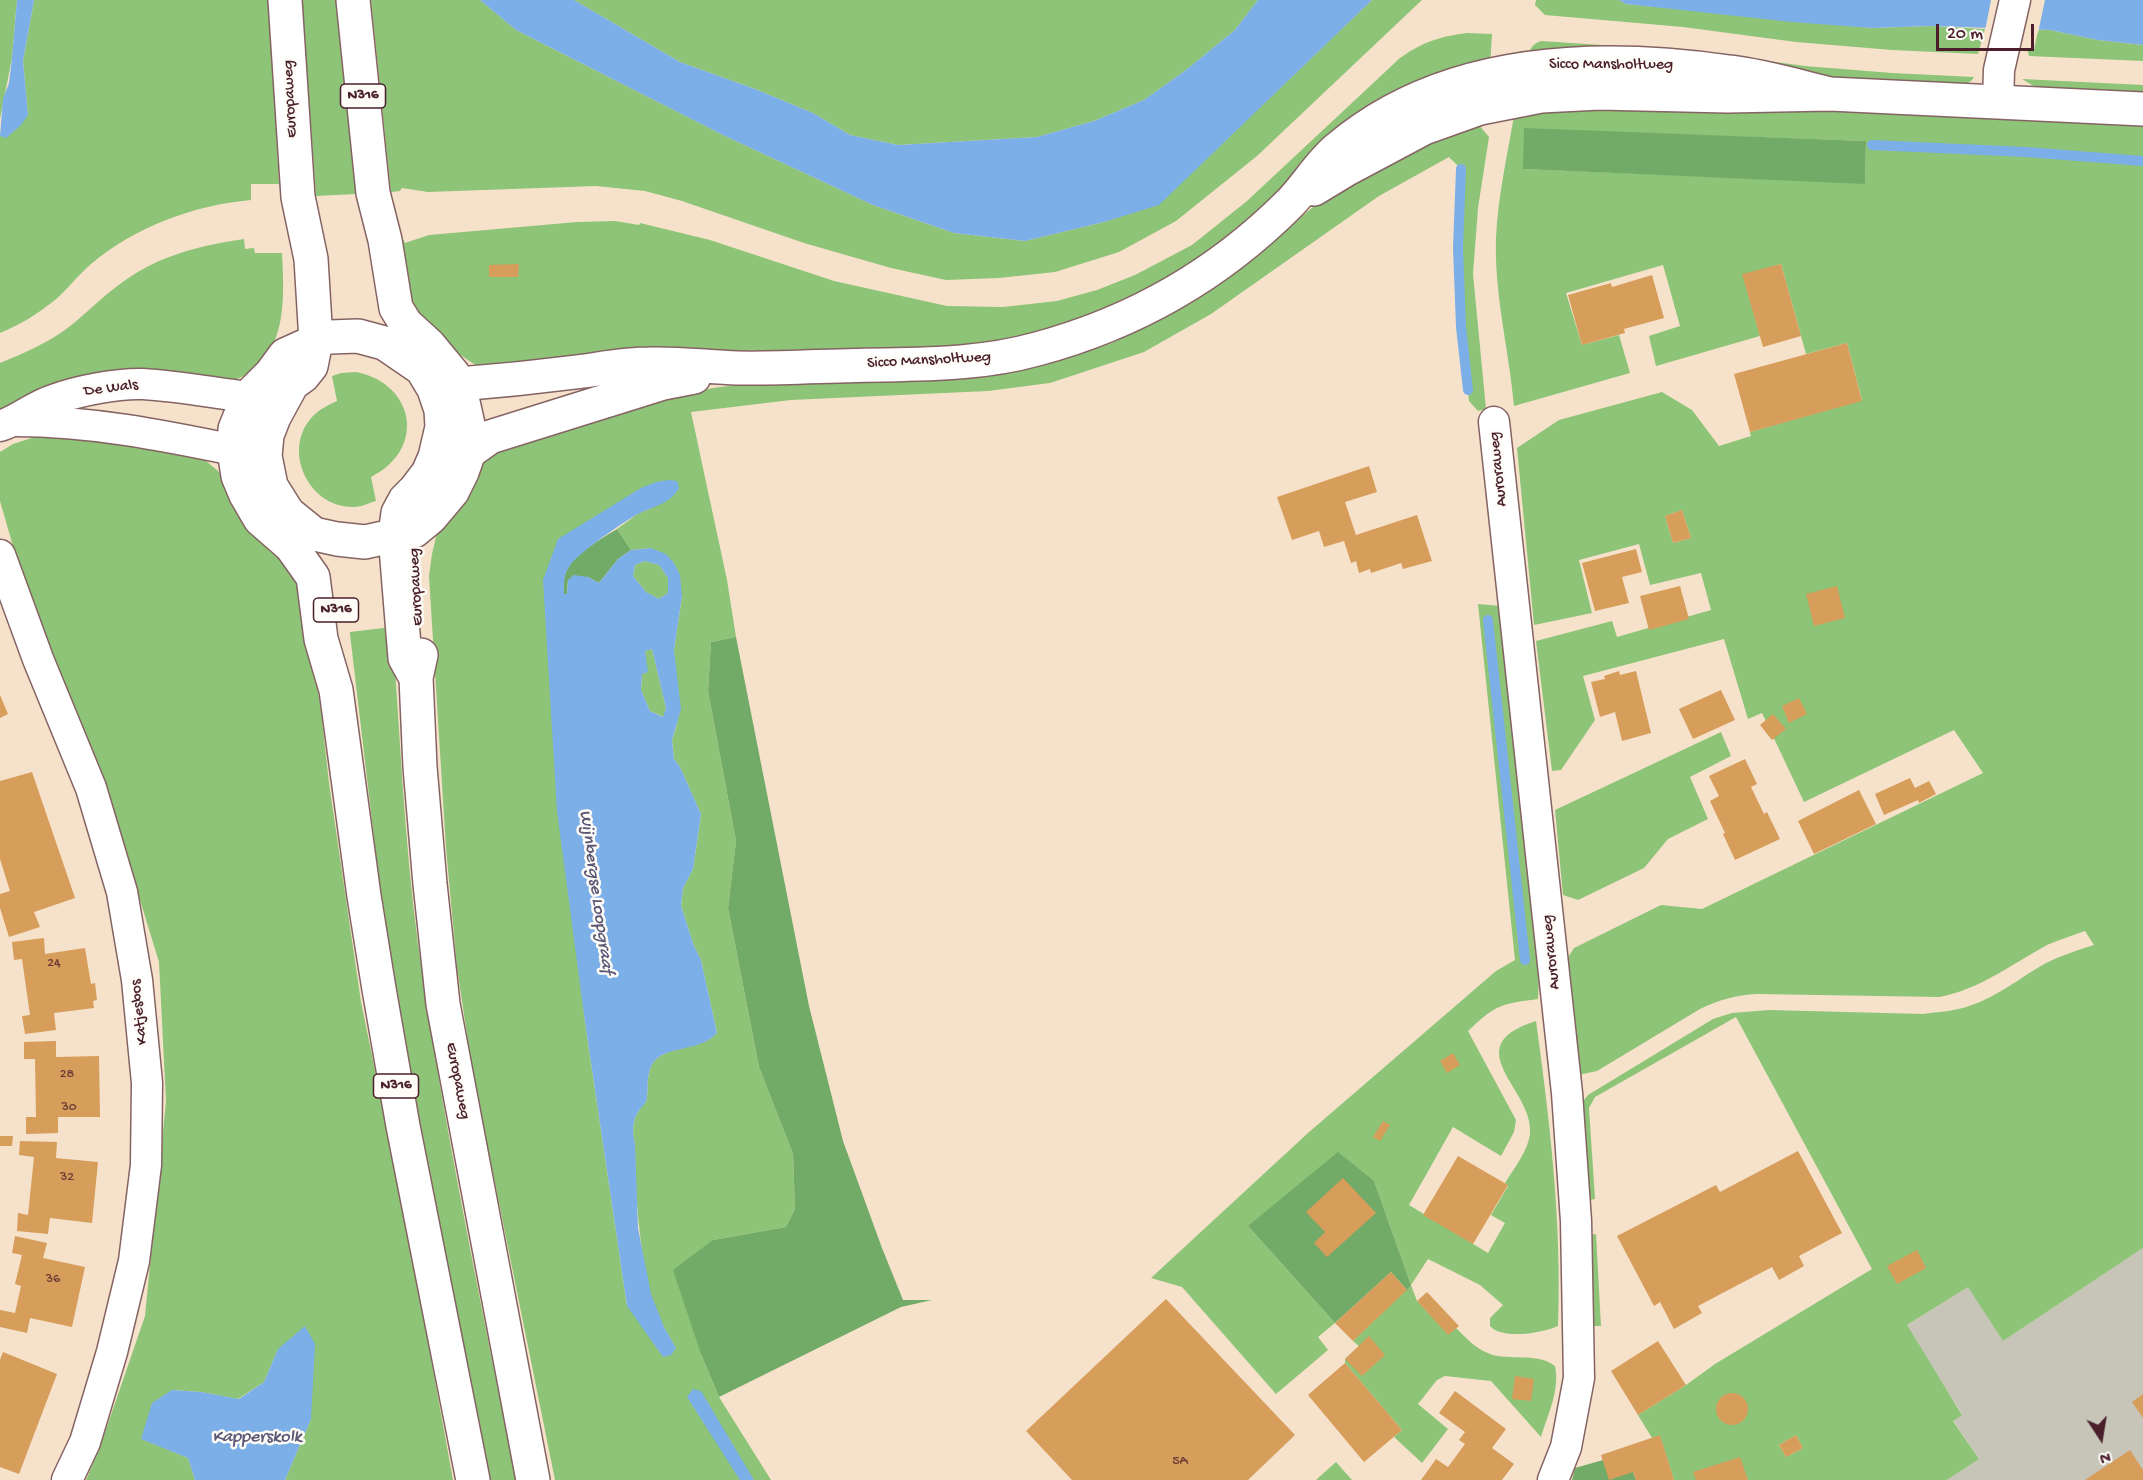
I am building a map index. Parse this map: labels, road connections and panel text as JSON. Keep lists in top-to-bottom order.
{
  "streets": {
    "main road": ["Sicco Mansholtweg", "N316", "Europaweg"],
    "street": ["De Wals", "Auroraweg", "Katjesbos"]
  },
  "crossings": [
    ["Sicco Mansholtweg", "N316"],
    ["Sicco Mansholtweg", "Europaweg"],
    ["N316", "Europaweg"],
    ["N316", "De Wals"]
  ],
  "water": ["Wijnbergse Loopgraaf", "Kapperskolk"],
  "house_numbers": [
    "24",
    "28",
    "30",
    "32",
    "36",
    "5A"
  ],
  "scale_bar": "20 m",
  "north": "bottom"
}
